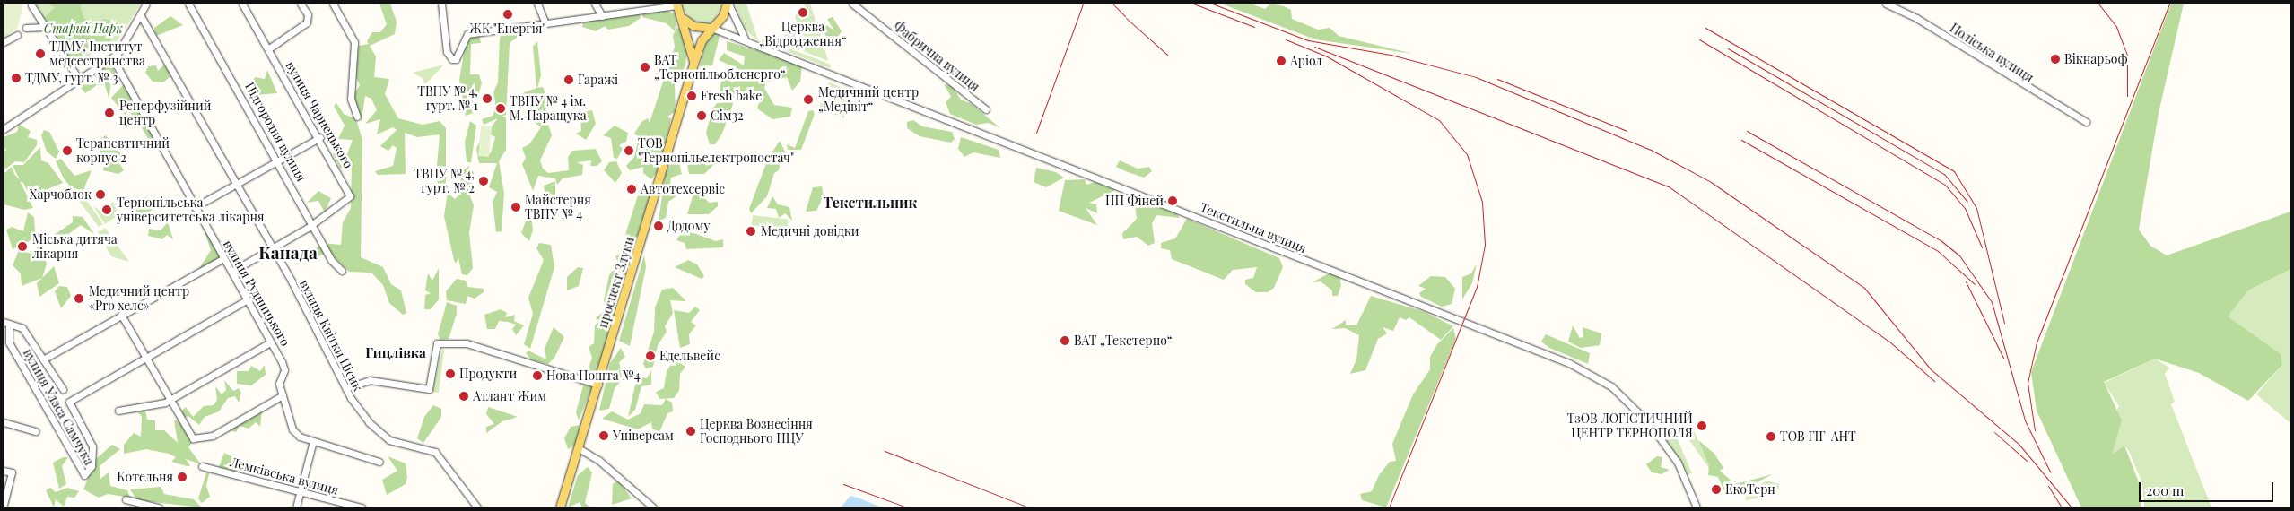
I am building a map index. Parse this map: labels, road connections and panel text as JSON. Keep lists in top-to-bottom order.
{
  "streets": {
    "main road": ["проспект Злуки"],
    "street": [
      "Поліська вулиця",
      "Фабрична вулиця",
      "вулиця Чарнецького",
      "Підгородня вулиця",
      "Текстильна вулиця",
      "вулиця Рудницького",
      "вулиця Квітки Цісик",
      "вулиця Уласа Самчука",
      "Лемківська вулиця"
    ]
  },
  "crossings": [
    ["вулиця Чарнецького", "Підгородня вулиця"],
    ["Текстильна вулиця", "проспект Злуки"]
  ],
  "districts": ["Текстильник", "Канада", "Гицлівка"],
  "parks": ["Старий Парк"],
  "places": [
    "Церква „Відродження“",
    "ЖК \"Енергія\"",
    "ТДМУ, Iнститут медсестринства",
    "Вікнарьоф",
    "Аріол",
    "ВАТ „Тернопільобленерго“",
    "ТДМУ, гурт. № 3",
    "Гаражі",
    "Fresh bake",
    "ТВПУ № 4, гурт. № 1",
    "Медичний центр „Медівіт“",
    "ТВПУ № 4 ім. М. Паращука",
    "Реперфузійний центр",
    "Сім32",
    "Терапевтичний корпус 2",
    "ТОВ \"Тернопільелектропостач\"",
    "ТВПУ № 4, гурт. № 2",
    "Автотехсервіс",
    "Харчоблок",
    "ПП Фіней",
    "Майстерня ТВПУ № 4",
    "Тернопільська університетська лікарня",
    "Додому",
    "Медичні довідки",
    "Міська дитяча лікарня",
    "Медичний центр «Pro хелс»",
    "ВАТ „Текстерно“",
    "Едельвейс",
    "Продукти",
    "Нова Пошта №4",
    "Атлант Жим",
    "ТзОВ ЛОГІСТИЧНИЙ ЦЕНТР ТЕРНОПОЛЯ",
    "Церква Вознесіння Господнього ПЦУ",
    "Універсам",
    "ТОВ ГІГ-АНТ",
    "Котельня",
    "ЕкоТерн"
  ],
  "scale_bar": "200 m"
}
